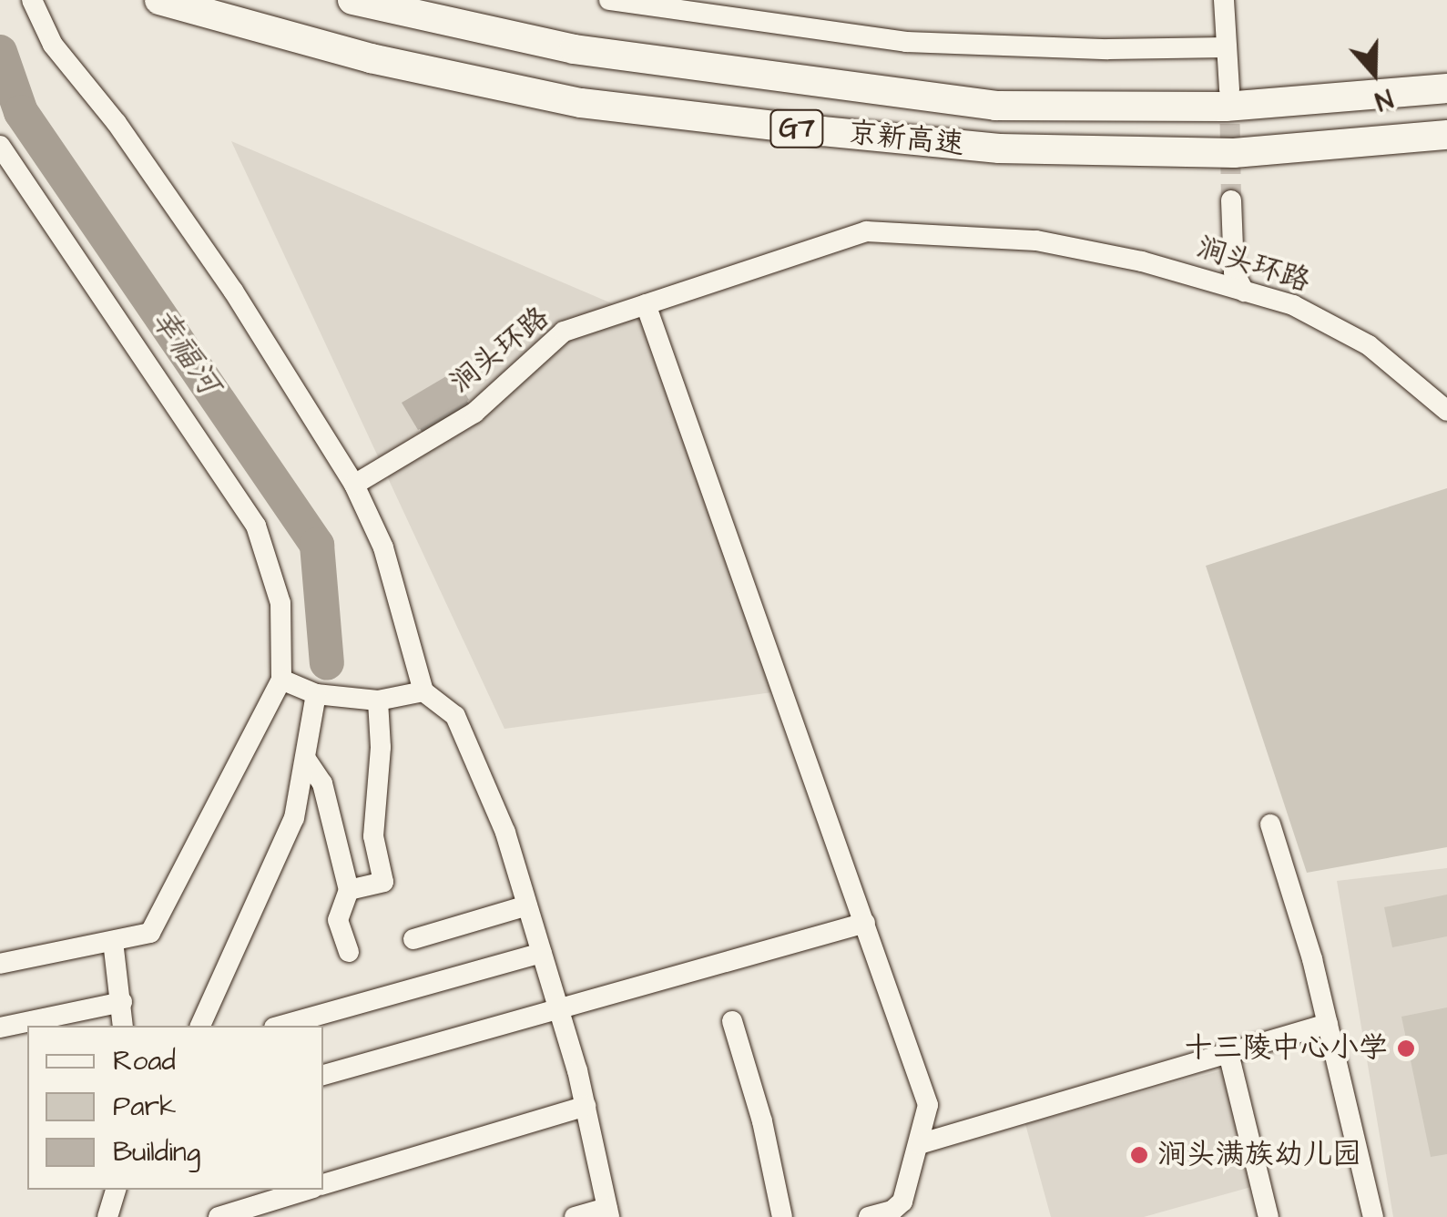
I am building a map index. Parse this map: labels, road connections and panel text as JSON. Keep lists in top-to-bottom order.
{
  "streets": {
    "highway": ["G7", "京新高速"],
    "street": ["涧头环路"]
  },
  "water": ["幸福河"],
  "places": ["十三陵中心小学", "涧头满族幼儿园"],
  "legend": ["Road", "Park", "Building"],
  "north": "bottom"
}
